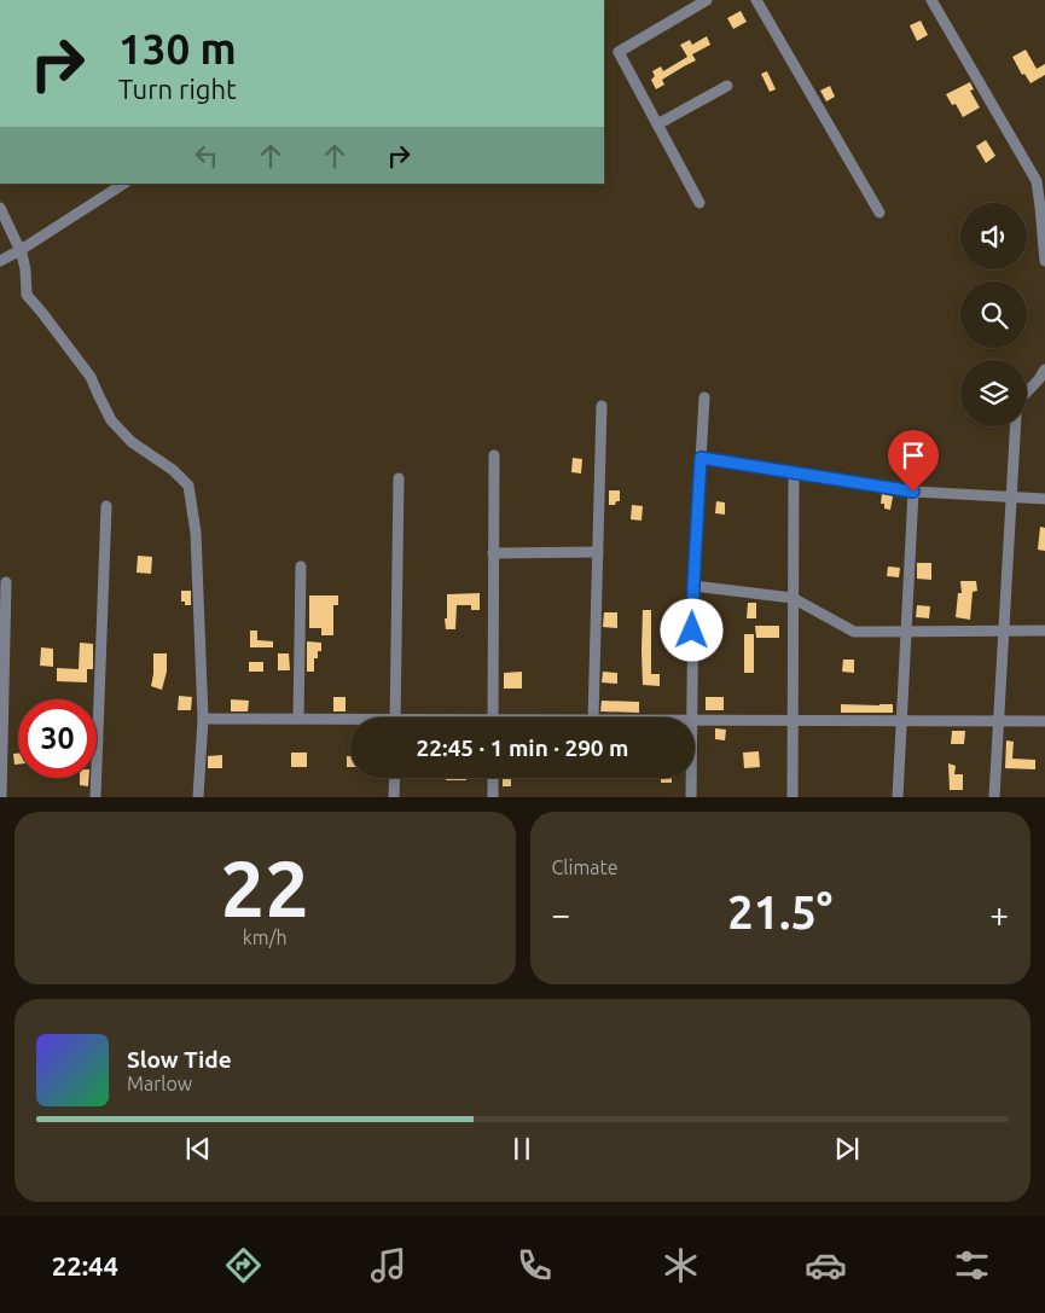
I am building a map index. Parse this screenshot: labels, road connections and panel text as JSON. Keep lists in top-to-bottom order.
{
  "page": {
    "turn": ["130 m", "Turn right"],
    "limit": "30",
    "trip": "22:45 · 1 min · 290 m",
    "tile": [
      ["22", "km/h"],
      "Climate"
    ],
    "heat": ["−", "21.5°", "+"],
    "song": ["Slow Tide", "Marlow"],
    "tabs": "22:44"
  }
}
